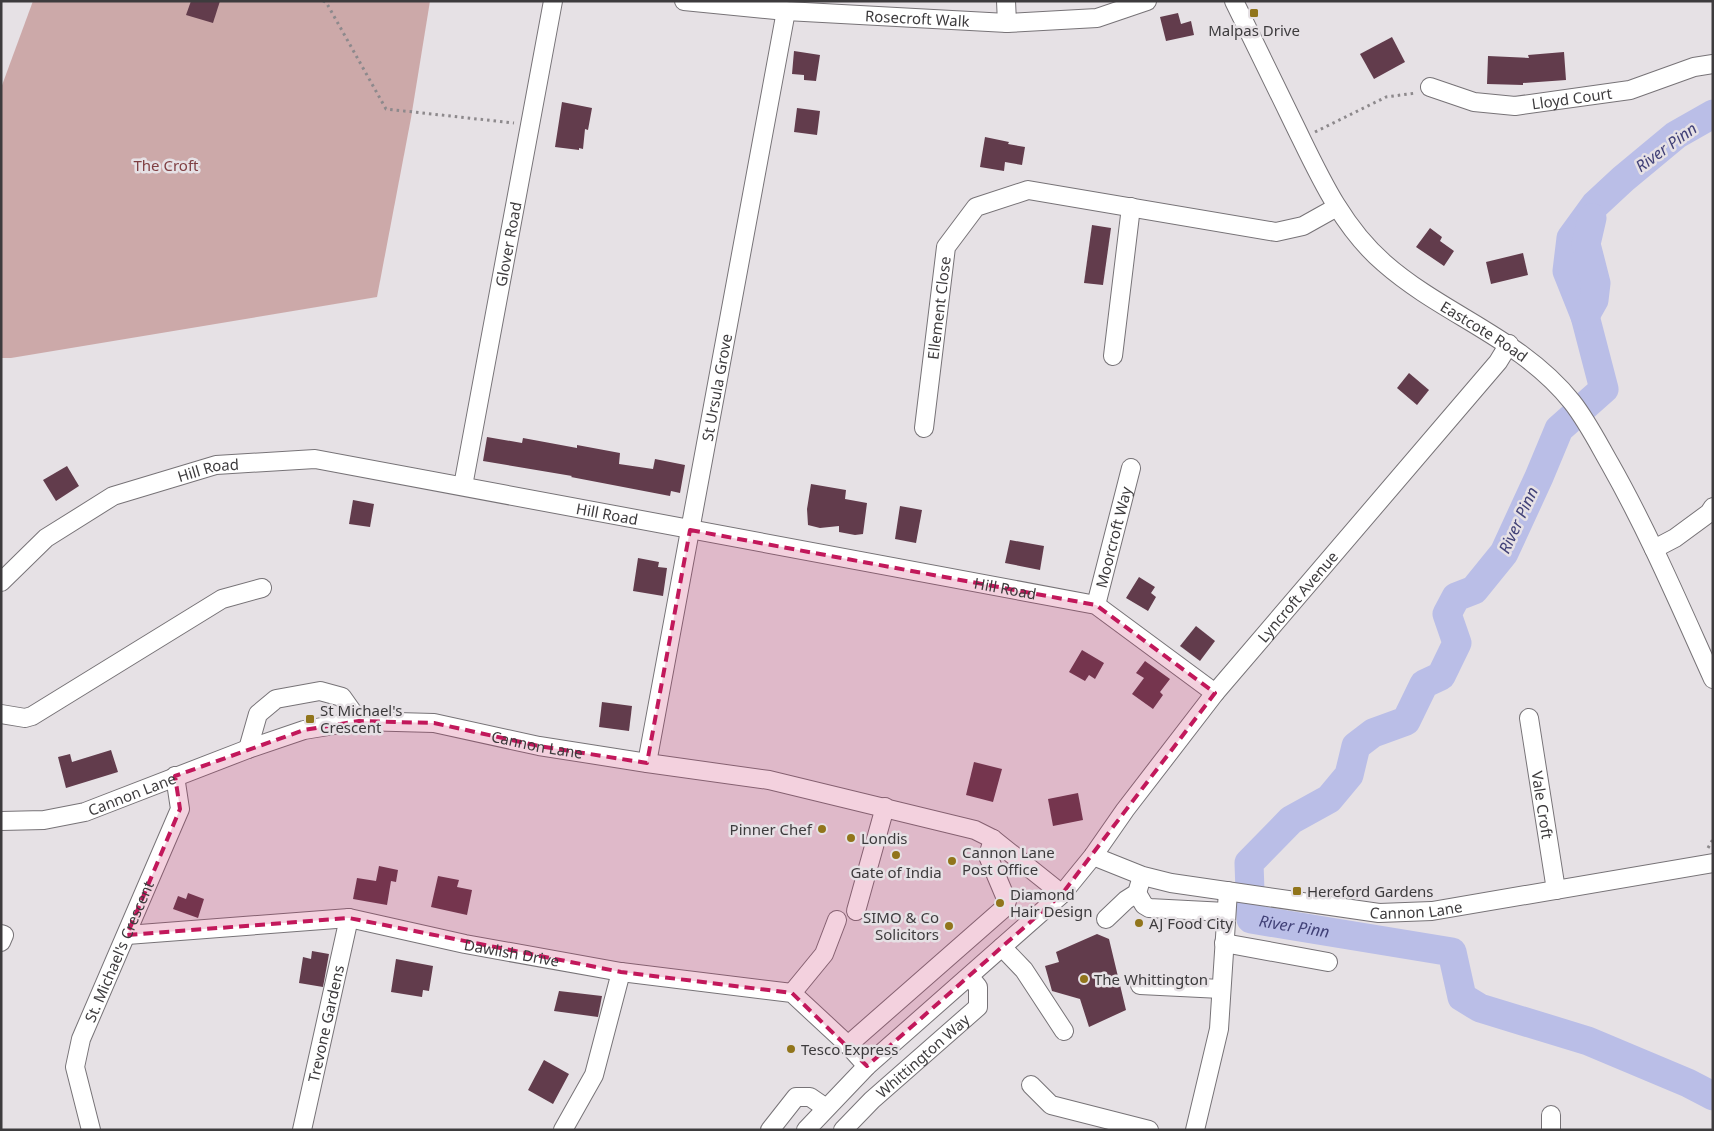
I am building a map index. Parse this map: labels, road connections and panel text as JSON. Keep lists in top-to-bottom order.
{
  "streets": {
    "street": [
      "Rosecroft Walk",
      "Lloyd Court",
      "Glover Road",
      "Ellement Close",
      "Eastcote Road",
      "St Ursula Grove",
      "Hill Road",
      "Moorcroft Way",
      "Lyncroft Avenue",
      "Cannon Lane",
      "Vale Croft",
      "St. Michael's Crescent",
      "Dawlish Drive",
      "Trevone Gardens",
      "Whittington Way"
    ]
  },
  "crossings": [
    ["Rosecroft Walk", "St Ursula Grove"],
    ["Glover Road", "Hill Road"],
    ["Ellement Close", "Eastcote Road"],
    ["Eastcote Road", "Lyncroft Avenue"],
    ["St Ursula Grove", "Hill Road"],
    ["St Ursula Grove", "Cannon Lane"],
    ["Hill Road", "Moorcroft Way"],
    ["Hill Road", "Lyncroft Avenue"],
    ["Lyncroft Avenue", "Cannon Lane"],
    ["Lyncroft Avenue", "Whittington Way"],
    ["Cannon Lane", "Vale Croft"],
    ["Cannon Lane", "St. Michael's Crescent"],
    ["Cannon Lane", "Whittington Way"],
    ["St. Michael's Crescent", "Dawlish Drive"],
    ["Dawlish Drive", "Trevone Gardens"]
  ],
  "water": ["River Pinn"],
  "parks": ["The Croft"],
  "places": {
    "transit": ["Malpas Drive", "St Michael's Crescent", "Hereford Gardens"],
    "other": [
      "Pinner Chef",
      "Londis",
      "Gate of India",
      "Cannon Lane Post Office",
      "Diamond Hair Design",
      "AJ Food City",
      "SIMO & Co Solicitors",
      "The Whittington",
      "Tesco Express"
    ]
  }
}
